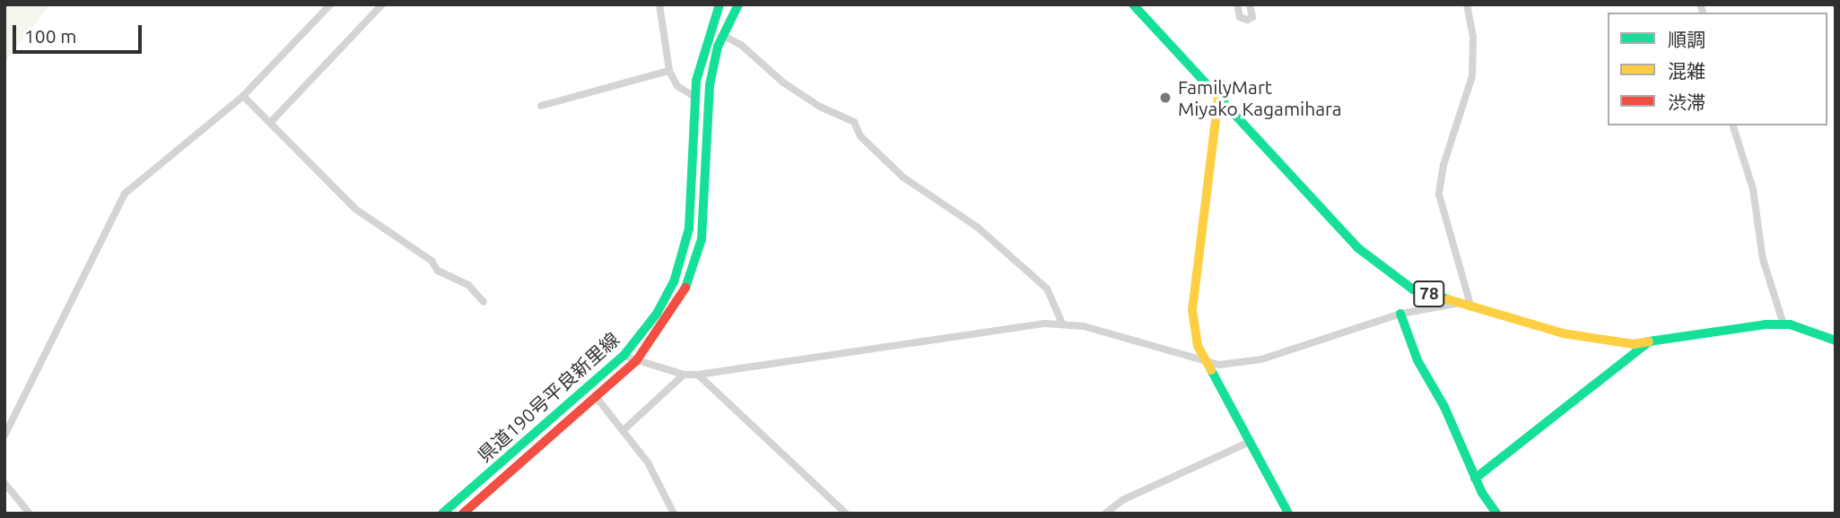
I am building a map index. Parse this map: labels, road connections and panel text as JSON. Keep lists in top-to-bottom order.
{
  "streets": {
    "main road": ["78", "県道190号平良新里線"]
  },
  "places": ["FamilyMart Miyako Kagamihara"],
  "legend": ["順調", "混雑", "渋滞"],
  "scale_bar": "100 m"
}
